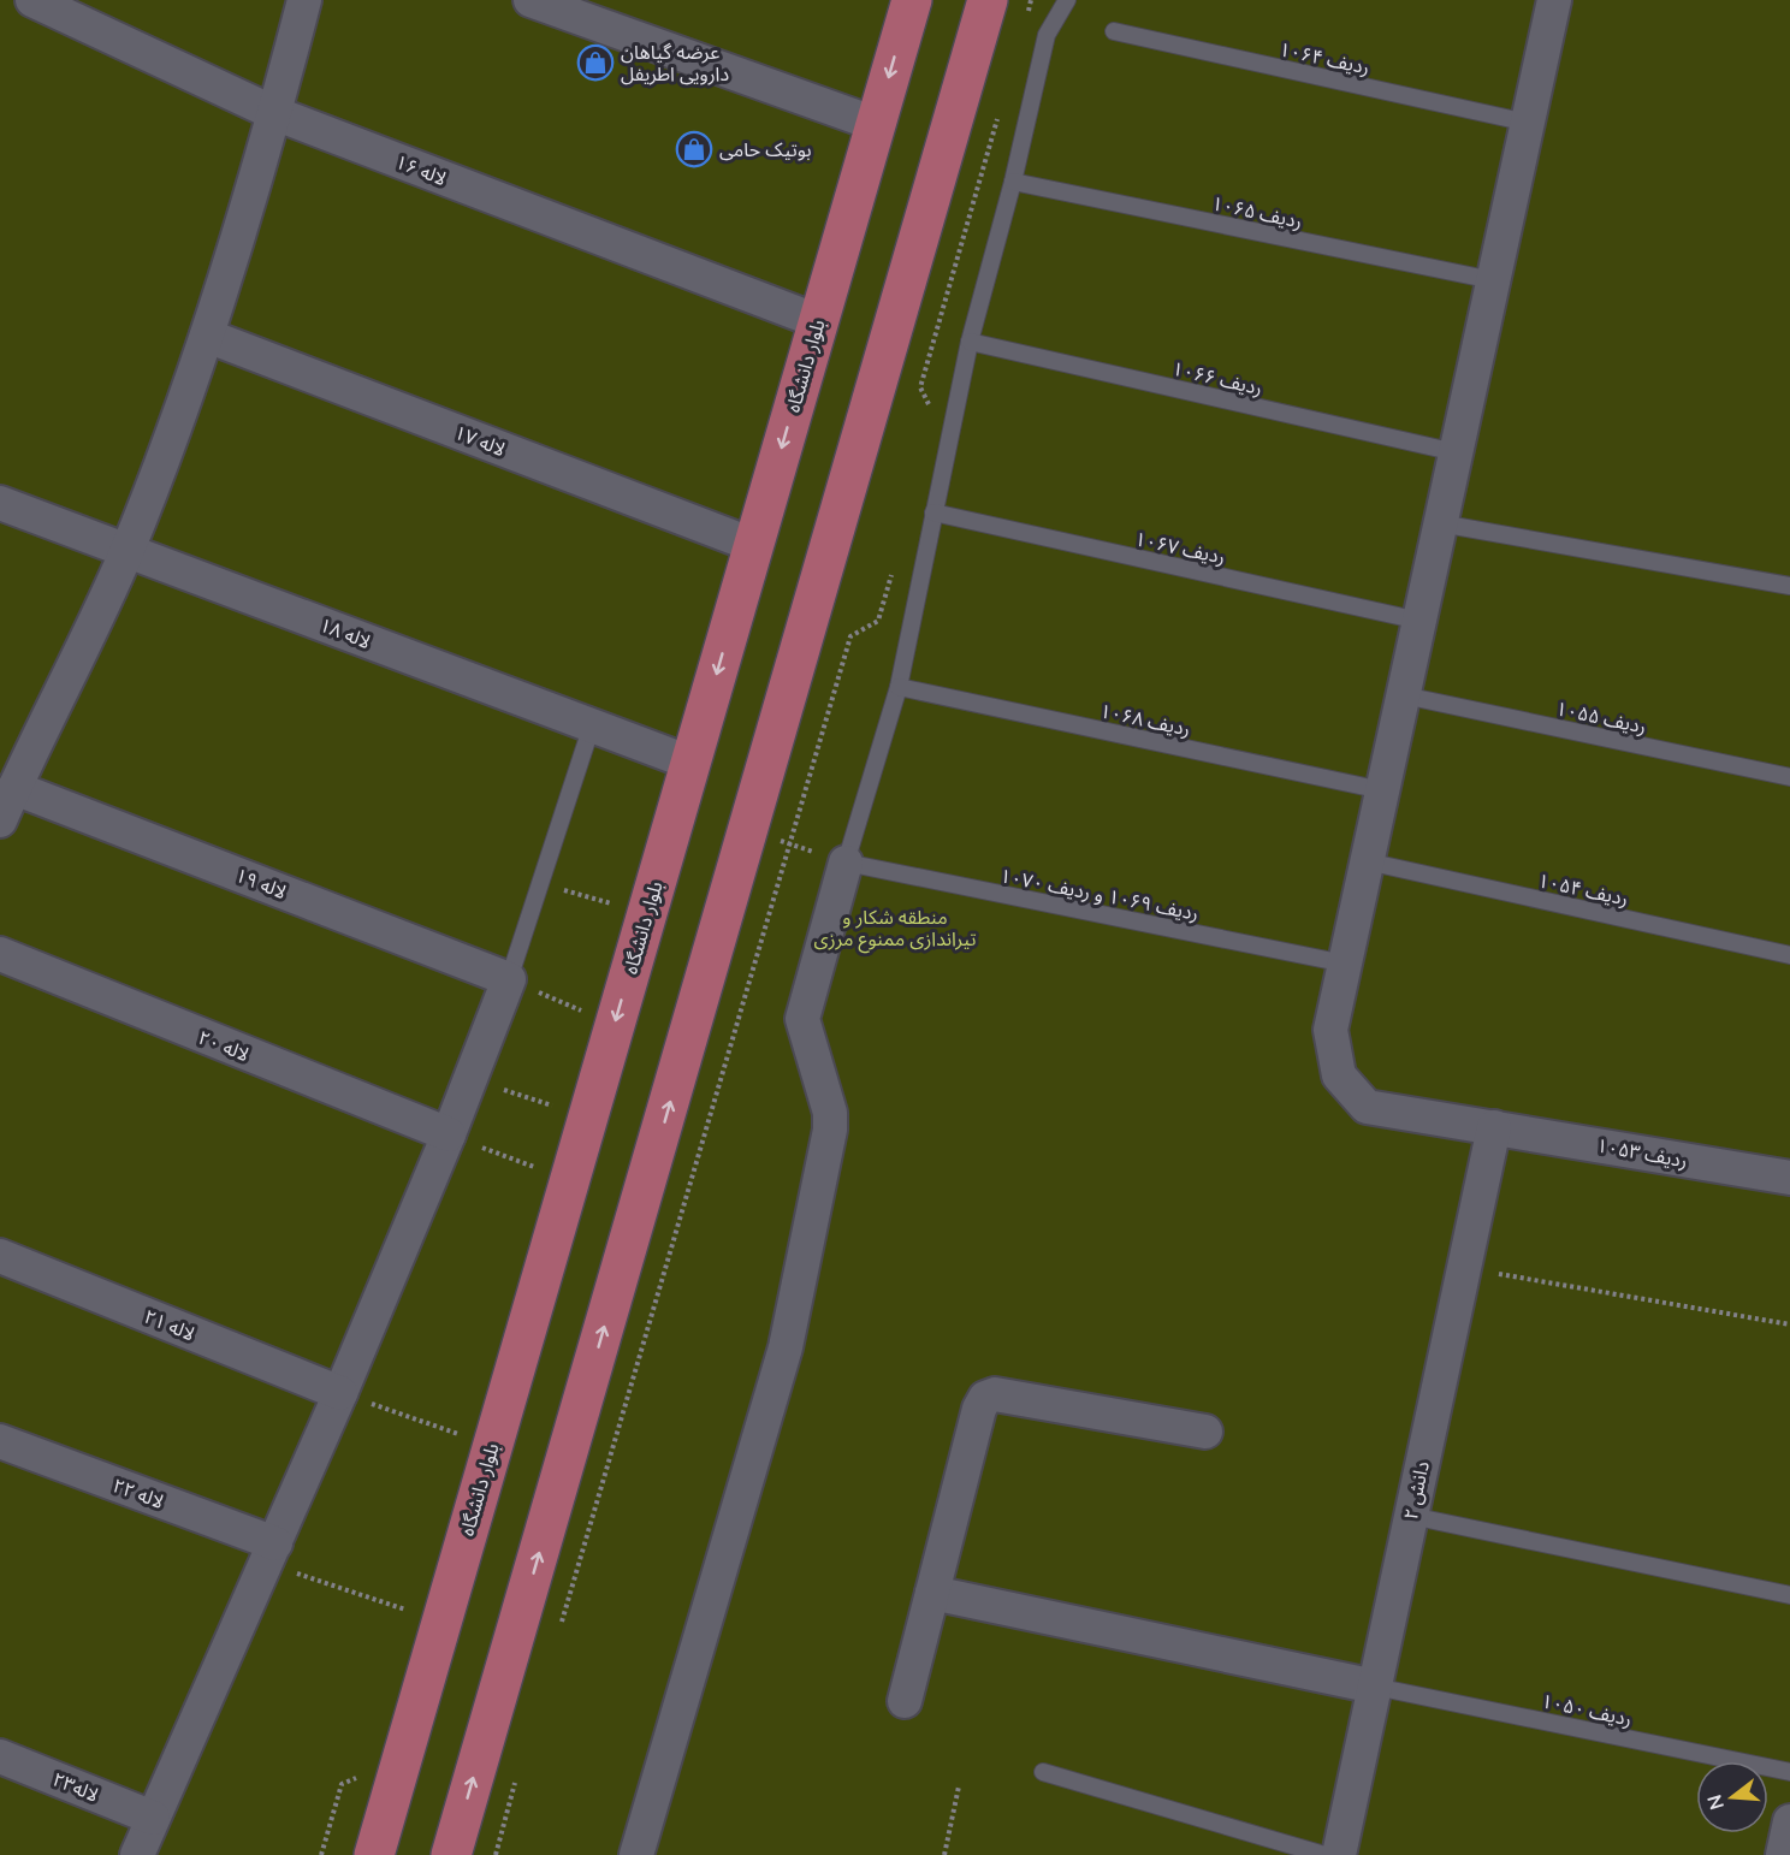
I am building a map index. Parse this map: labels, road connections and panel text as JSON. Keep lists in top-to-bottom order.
{
  "streets": {
    "main road": ["بلوار دانشگاه"],
    "street": [
      "لاله ۱۶",
      "لاله ۱۷",
      "لاله ۱۸",
      "لاله ۱۹",
      "لاله ۲۰",
      "ردیف ۱۰۵۳",
      "لاله ۲۱",
      "دانش ۲",
      "لاله ۲۲",
      "لاله۲۳"
    ],
    "lane": [
      "ردیف ۱۰۶۴",
      "ردیف ۱۰۶۵",
      "ردیف ۱۰۶۶",
      "ردیف ۱۰۶۷",
      "ردیف ۱۰۵۵",
      "ردیف ۱۰۶۸",
      "ردیف ۱۰۵۴",
      "ردیف ۱۰۶۹ و ردیف ۱۰۷۰",
      "ردیف ۱۰۵۰"
    ]
  },
  "crossings": [
    ["ردیف ۱۰۶۴", "ردیف ۱۰۵۳"],
    ["لاله ۱۶", "بلوار دانشگاه"],
    ["ردیف ۱۰۶۵", "ردیف ۱۰۵۳"],
    ["بلوار دانشگاه", "لاله ۱۷"],
    ["بلوار دانشگاه", "لاله ۱۸"],
    ["ردیف ۱۰۶۶", "ردیف ۱۰۵۳"],
    ["ردیف ۱۰۶۷", "ردیف ۱۰۵۳"],
    ["ردیف ۱۰۵۵", "ردیف ۱۰۵۳"],
    ["ردیف ۱۰۶۸", "ردیف ۱۰۵۳"],
    ["ردیف ۱۰۵۴", "ردیف ۱۰۵۳"],
    ["ردیف ۱۰۶۹ و ردیف ۱۰۷۰", "ردیف ۱۰۵۳"],
    ["ردیف ۱۰۵۳", "دانش ۲"],
    ["دانش ۲", "ردیف ۱۰۵۰"]
  ],
  "parks": ["منطقه شکار و تیراندازی ممنوع مرزی"],
  "places": {
    "shop": ["عرضه گیاهان دارویی اطریفل", "بوتیک حامی"]
  },
  "north": "left"
}
